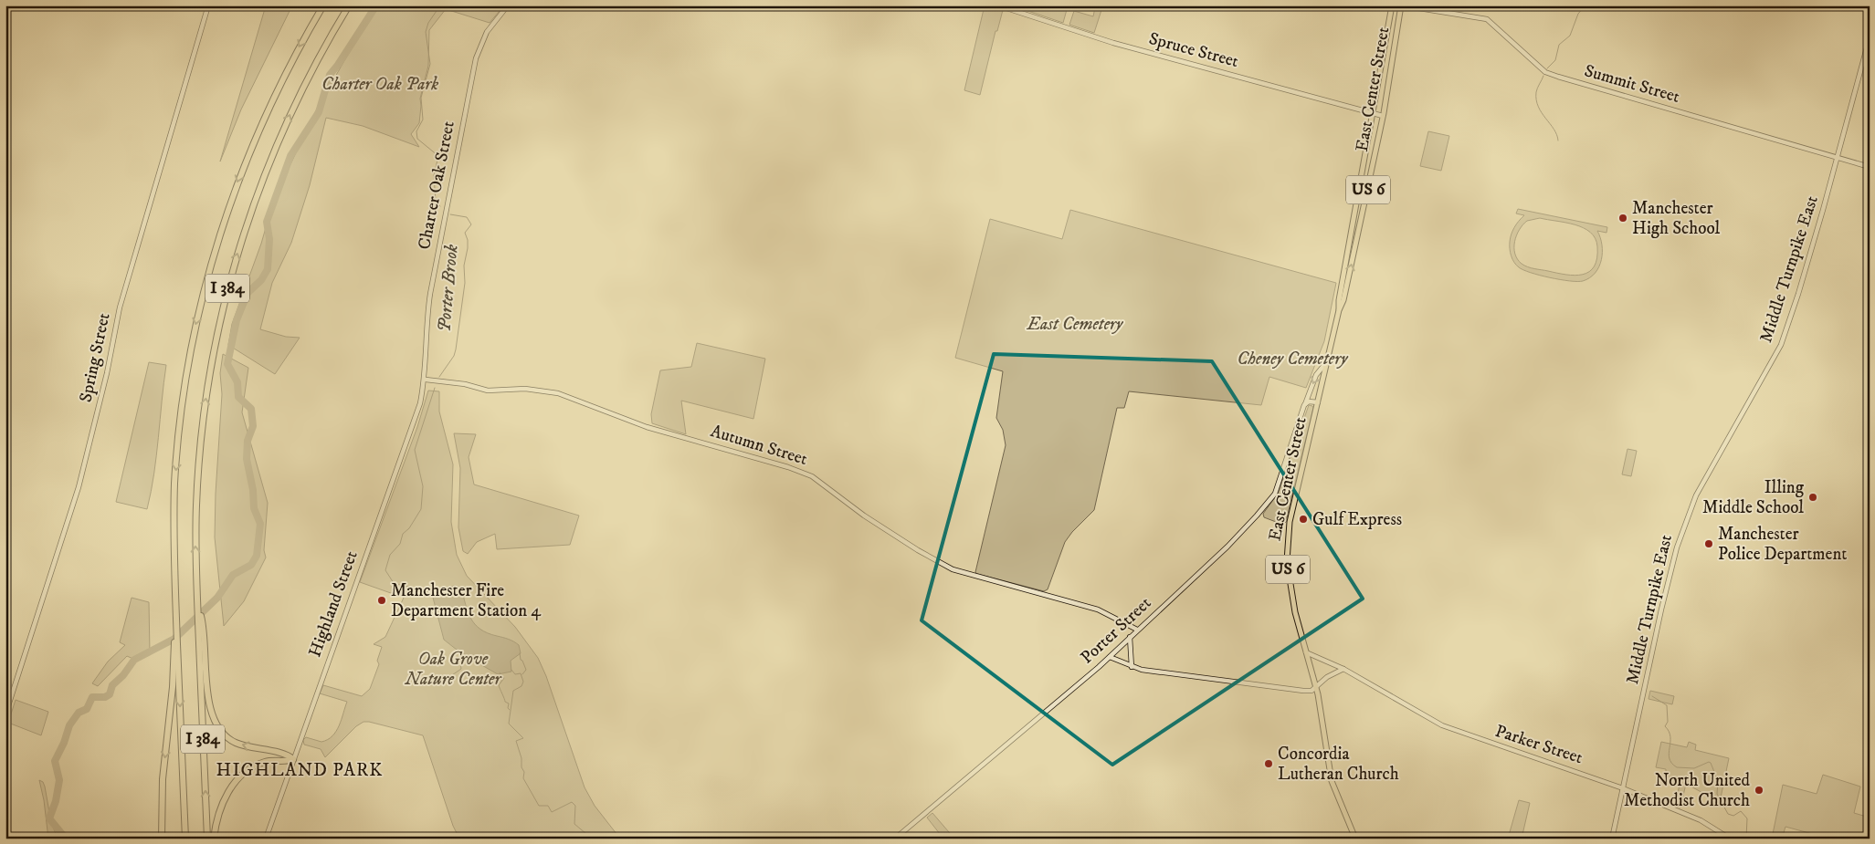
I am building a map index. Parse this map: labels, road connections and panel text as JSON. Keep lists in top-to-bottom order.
{
  "streets": {
    "highway": ["I 384"],
    "main road": ["East Center Street", "US 6"],
    "street": [
      "Spruce Street",
      "Summit Street",
      "Charter Oak Street",
      "Middle Turnpike East",
      "Spring Street",
      "Autumn Street",
      "Highland Street",
      "Porter Street",
      "Parker Street"
    ]
  },
  "crossings": [
    ["Spruce Street", "East Center Street"],
    ["Summit Street", "East Center Street"],
    ["Summit Street", "Middle Turnpike East"],
    ["East Center Street", "Porter Street"],
    ["East Center Street", "Parker Street"],
    ["Charter Oak Street", "Autumn Street"],
    ["Charter Oak Street", "Highland Street"],
    ["Middle Turnpike East", "Parker Street"],
    ["Autumn Street", "Highland Street"],
    ["Autumn Street", "Porter Street"]
  ],
  "districts": ["HIGHLAND PARK"],
  "water": ["Porter Brook"],
  "parks": [
    "Charter Oak Park",
    "East Cemetery",
    "Cheney Cemetery",
    "Oak Grove Nature Center"
  ],
  "places": [
    "Manchester High School",
    "Illing Middle School",
    "Gulf Express",
    "Manchester Police Department",
    "Manchester Fire Department Station 4",
    "Concordia Lutheran Church",
    "North United Methodist Church"
  ]
}
